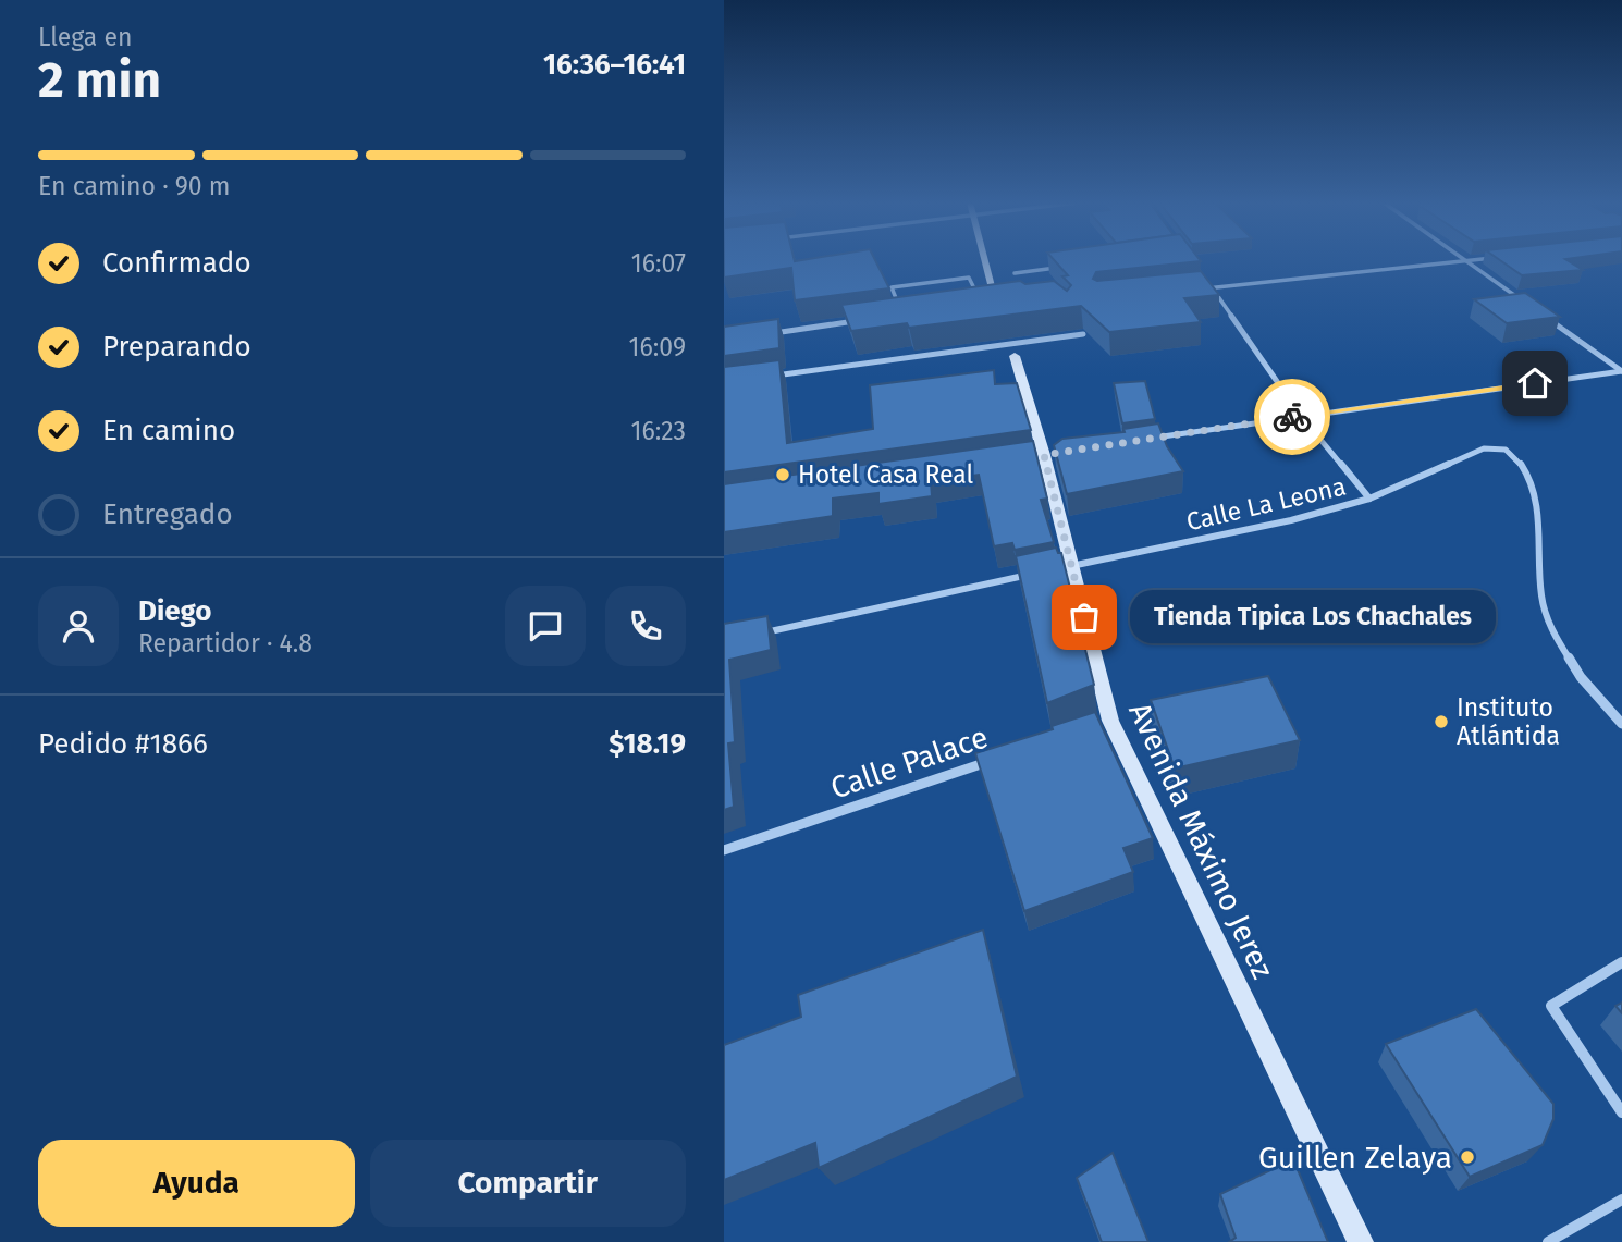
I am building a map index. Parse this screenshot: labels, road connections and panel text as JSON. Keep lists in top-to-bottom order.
{
  "streets": {
    "main road": ["Avenida Máximo Jerez"],
    "street": ["Calle La Leona", "Calle Palace"]
  },
  "crossings": [
    ["Calle La Leona", "Avenida Máximo Jerez"]
  ],
  "places": [
    "Hotel Casa Real",
    "Tienda Tipica Los Chachales",
    "Instituto Atlántida",
    "Guillen Zelaya"
  ],
  "page": {
    "heading": ["2 min", "Llega en", "16:36–16:41"],
    "panel": [
      "Diego",
      "Repartidor · 4.8",
      "Pedido #1866",
      "$18.19"
    ],
    "bar": "En camino · 90 m",
    "list": [
      ["Confirmado", "16:07"],
      ["Preparando", "16:09"],
      ["En camino", "16:23"],
      "Entregado"
    ],
    "bubble": "Tienda Tipica Los Chachales",
    "buttons": ["Ayuda", "Compartir"]
  }
}
